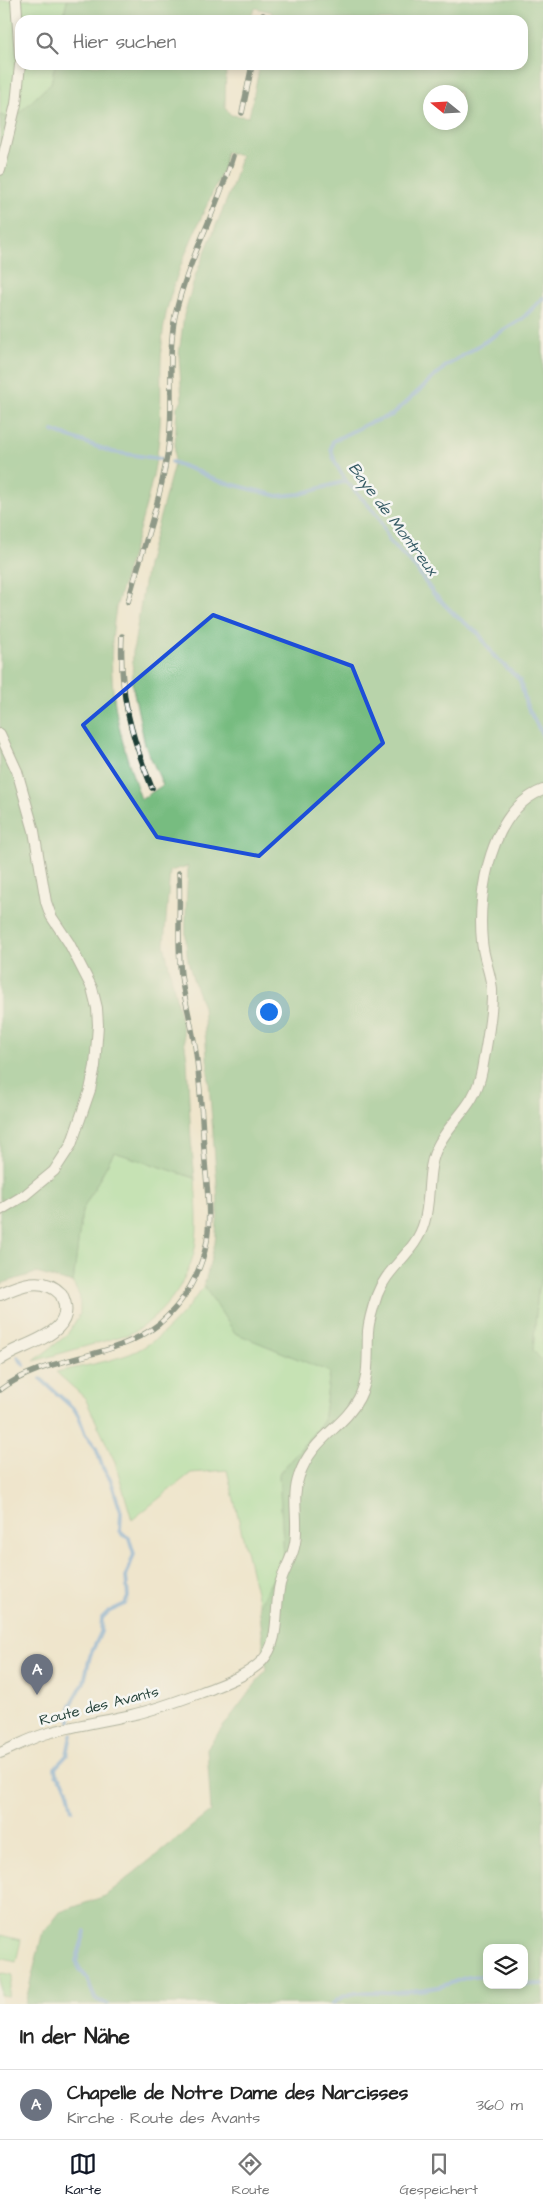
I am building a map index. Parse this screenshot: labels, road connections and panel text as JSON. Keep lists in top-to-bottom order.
{
  "streets": {
    "street": ["Route des Avants"]
  },
  "water": ["Baye de Montreux"],
  "north": "left",
  "page": {
    "search": "Hier suchen",
    "pins": "A",
    "heading": "In der Nähe",
    "list": [
      {
        "mark": "A",
        "name": "Chapelle de Notre Dame des Narcisses",
        "note": "Kirche · Route des Avants",
        "value": "360 m"
      }
    ],
    "nav": ["Karte", "Route", "Gespeichert"]
  }
}
